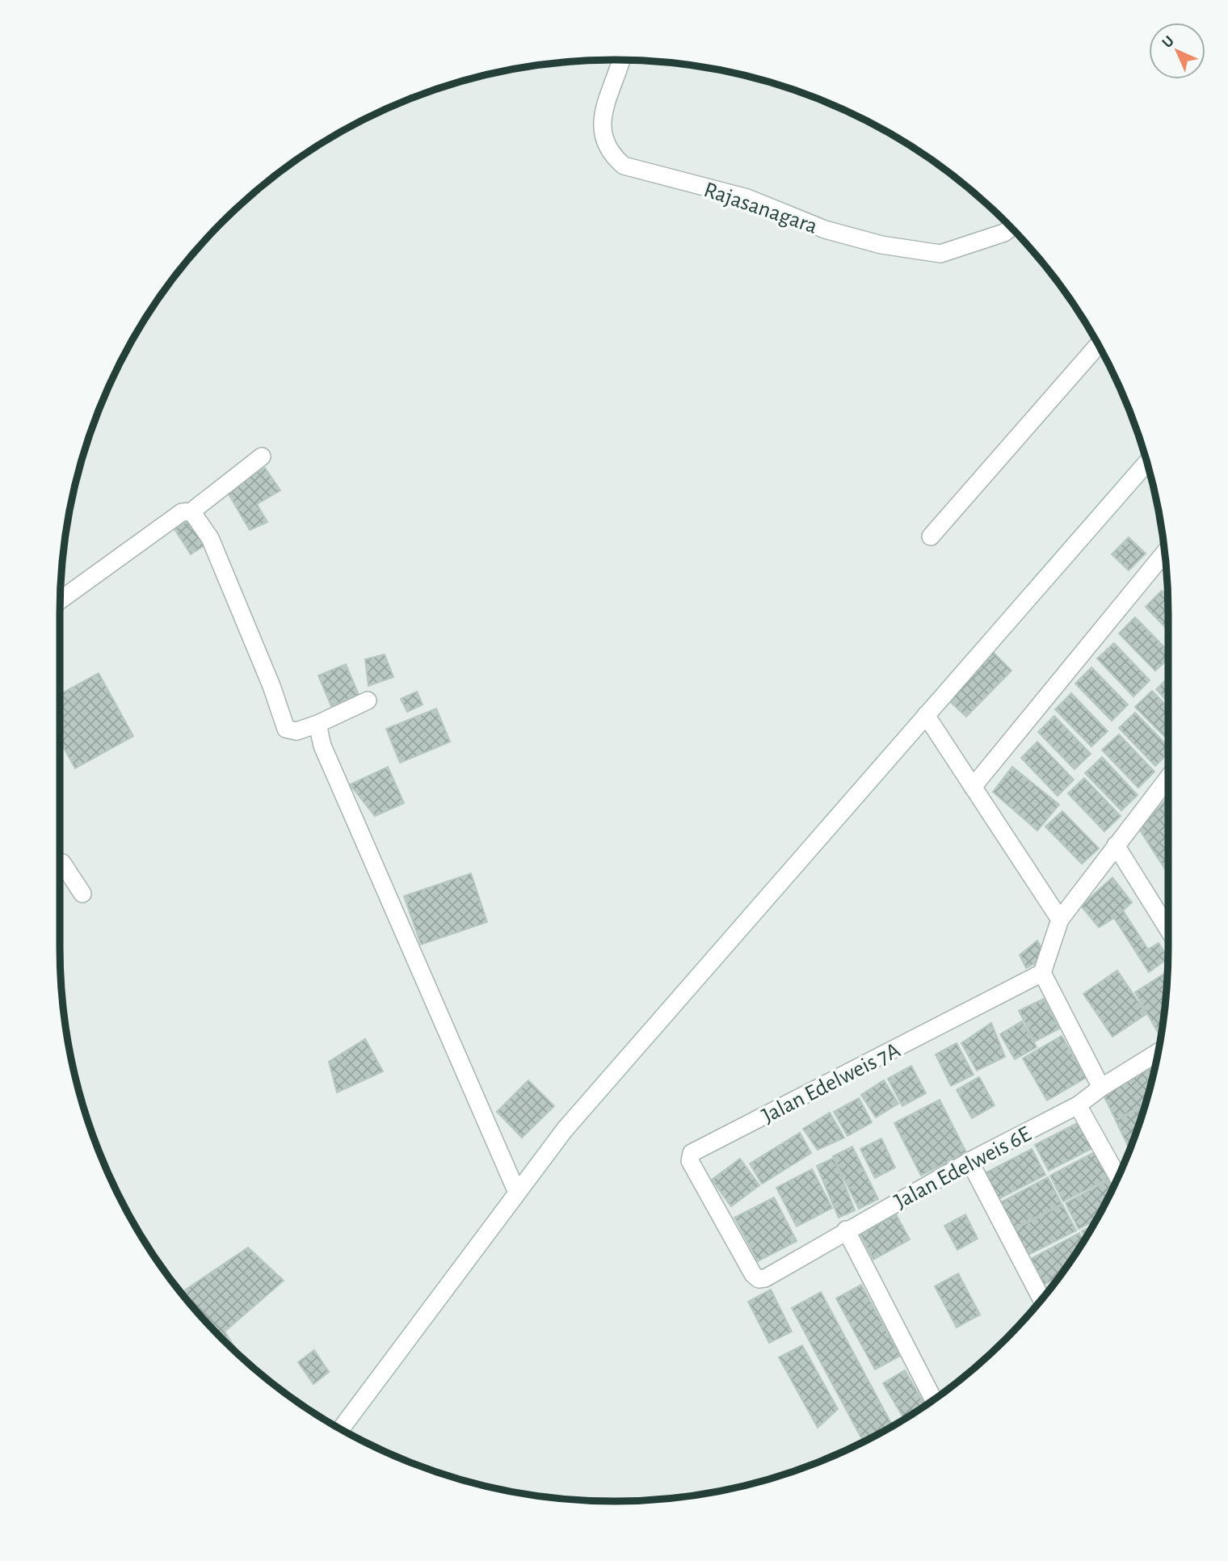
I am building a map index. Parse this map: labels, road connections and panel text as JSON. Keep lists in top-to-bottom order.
{
  "streets": {
    "street": ["Rajasanagara", "Jalan Edelweis 7A", "Jalan Edelweis 6E"]
  },
  "crossings": [
    ["Jalan Edelweis 7A", "Jalan Edelweis 6E"]
  ],
  "north": "top left"
}
